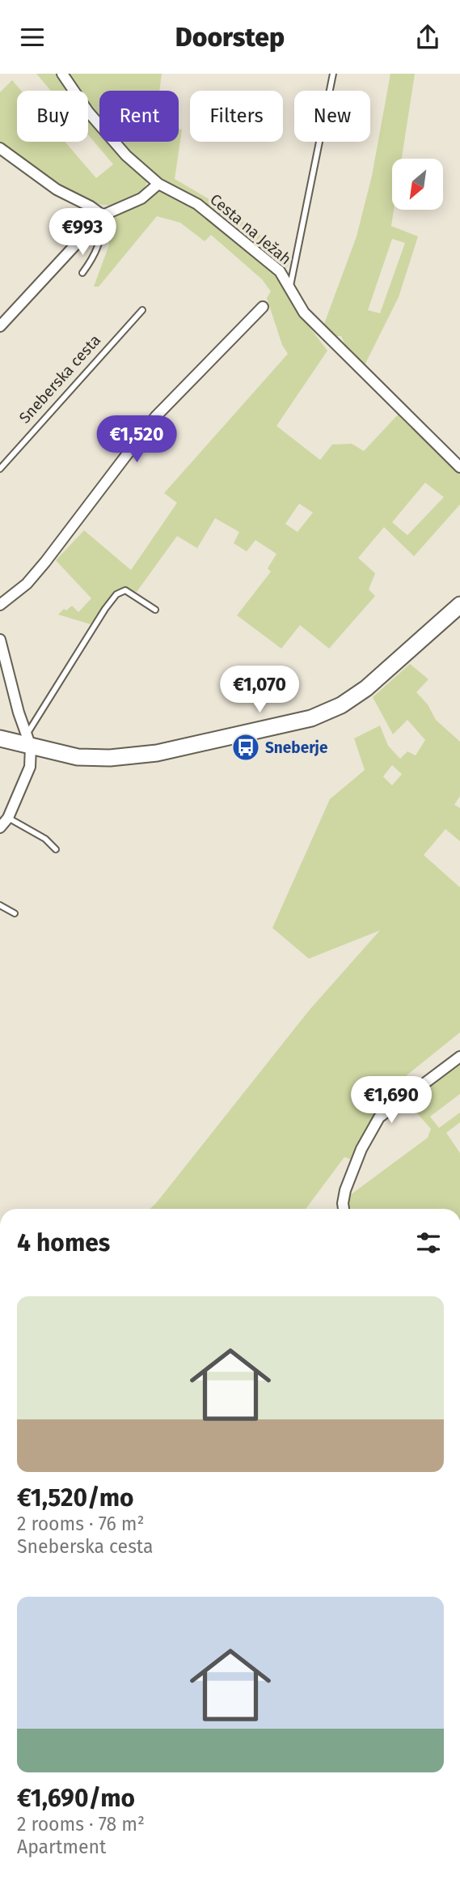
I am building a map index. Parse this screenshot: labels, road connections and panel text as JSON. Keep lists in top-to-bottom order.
{
  "streets": {
    "street": ["Cesta na Ježah"],
    "lane": ["Sneberska cesta"]
  },
  "places": {
    "bus stop": ["Sneberje"]
  },
  "north": "bottom left",
  "page": {
    "header": "Doorstep",
    "chip": [
      "Buy",
      "Rent",
      "Filters",
      "New"
    ],
    "price": [
      "€993",
      "€1,520",
      "€1,070",
      "€1,690"
    ],
    "heading": "4 homes",
    "list": [
      {
        "name": "€1,520/mo",
        "note": "2 rooms · 76 m² · Sneberska cesta"
      },
      {
        "name": "€1,690/mo",
        "note": "2 rooms · 78 m² · Apartment"
      }
    ]
  }
}
